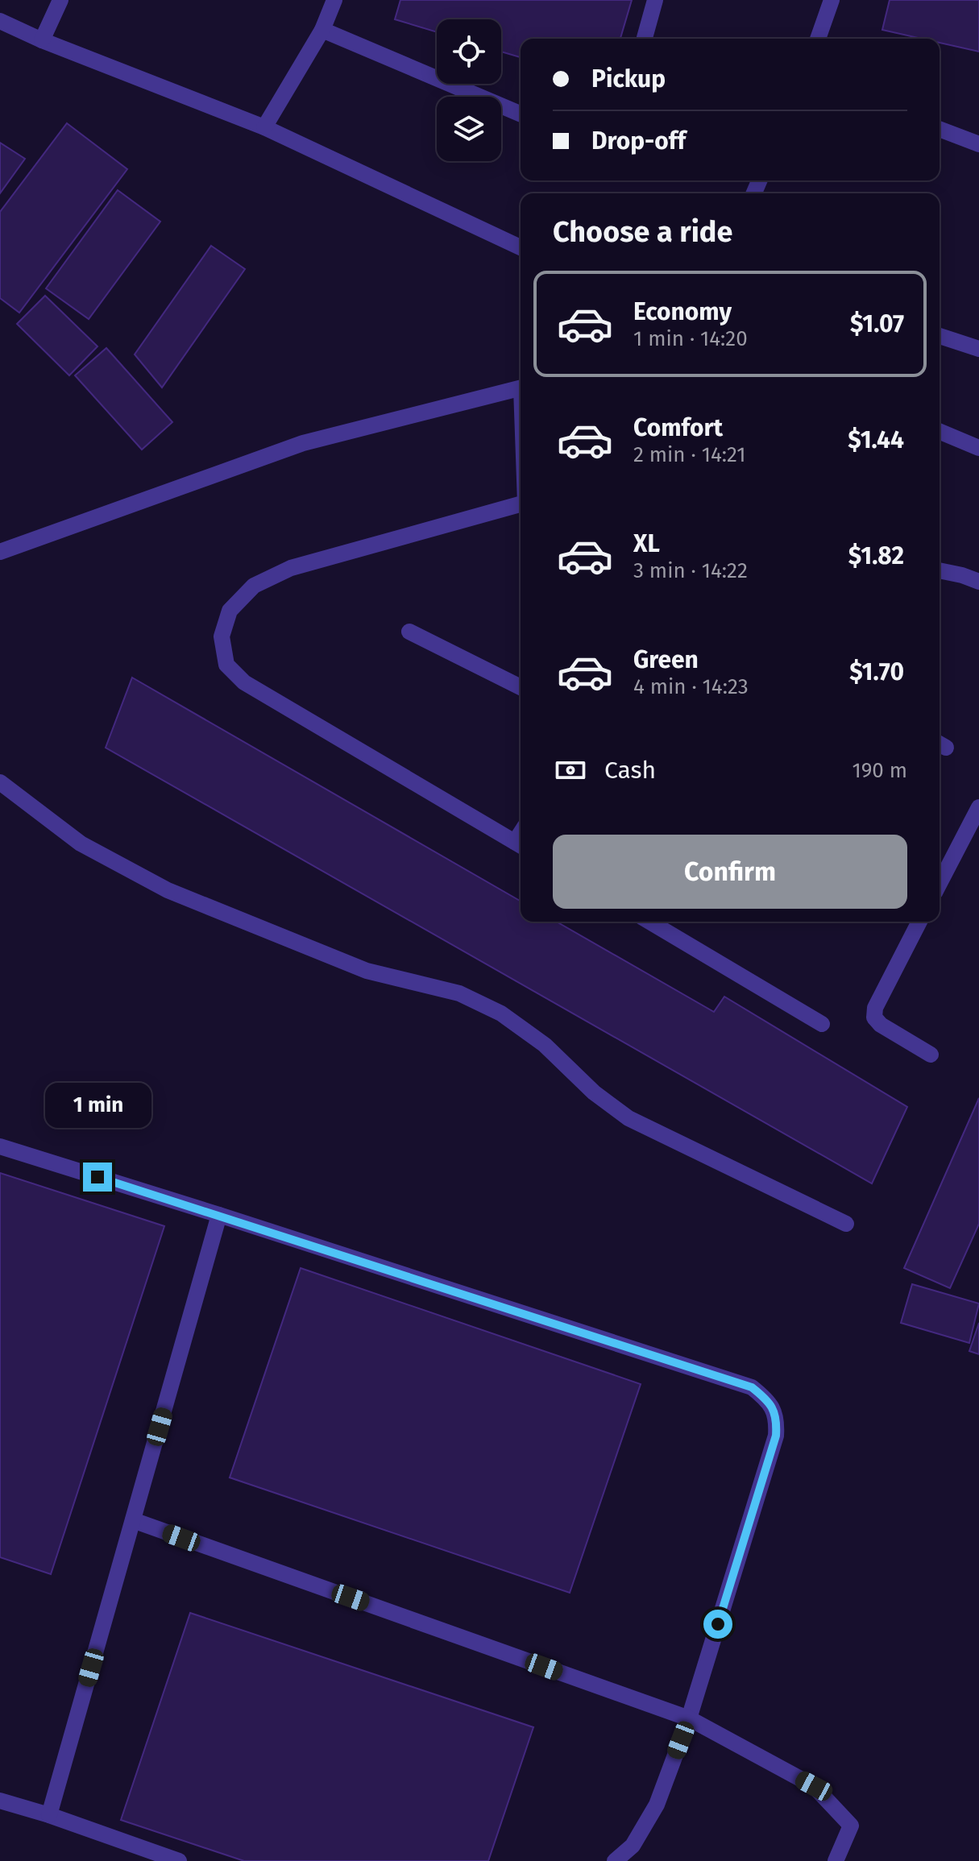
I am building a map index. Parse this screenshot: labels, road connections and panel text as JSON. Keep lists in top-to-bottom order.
{
  "page": {
    "banner": ["Pickup", "Drop-off"],
    "heading": "Choose a ride",
    "list": [
      {
        "name": "Economy",
        "note": "1 min · 14:20",
        "value": "$1.07"
      },
      {
        "name": "Comfort",
        "note": "2 min · 14:21",
        "value": "$1.44"
      },
      {
        "name": "XL",
        "note": "3 min · 14:22",
        "value": "$1.82"
      },
      {
        "name": "Green",
        "note": "4 min · 14:23",
        "value": "$1.70"
      }
    ],
    "pay": ["Cash", "190 m"],
    "buttons": "Confirm",
    "bubble": "1 min"
  }
}
